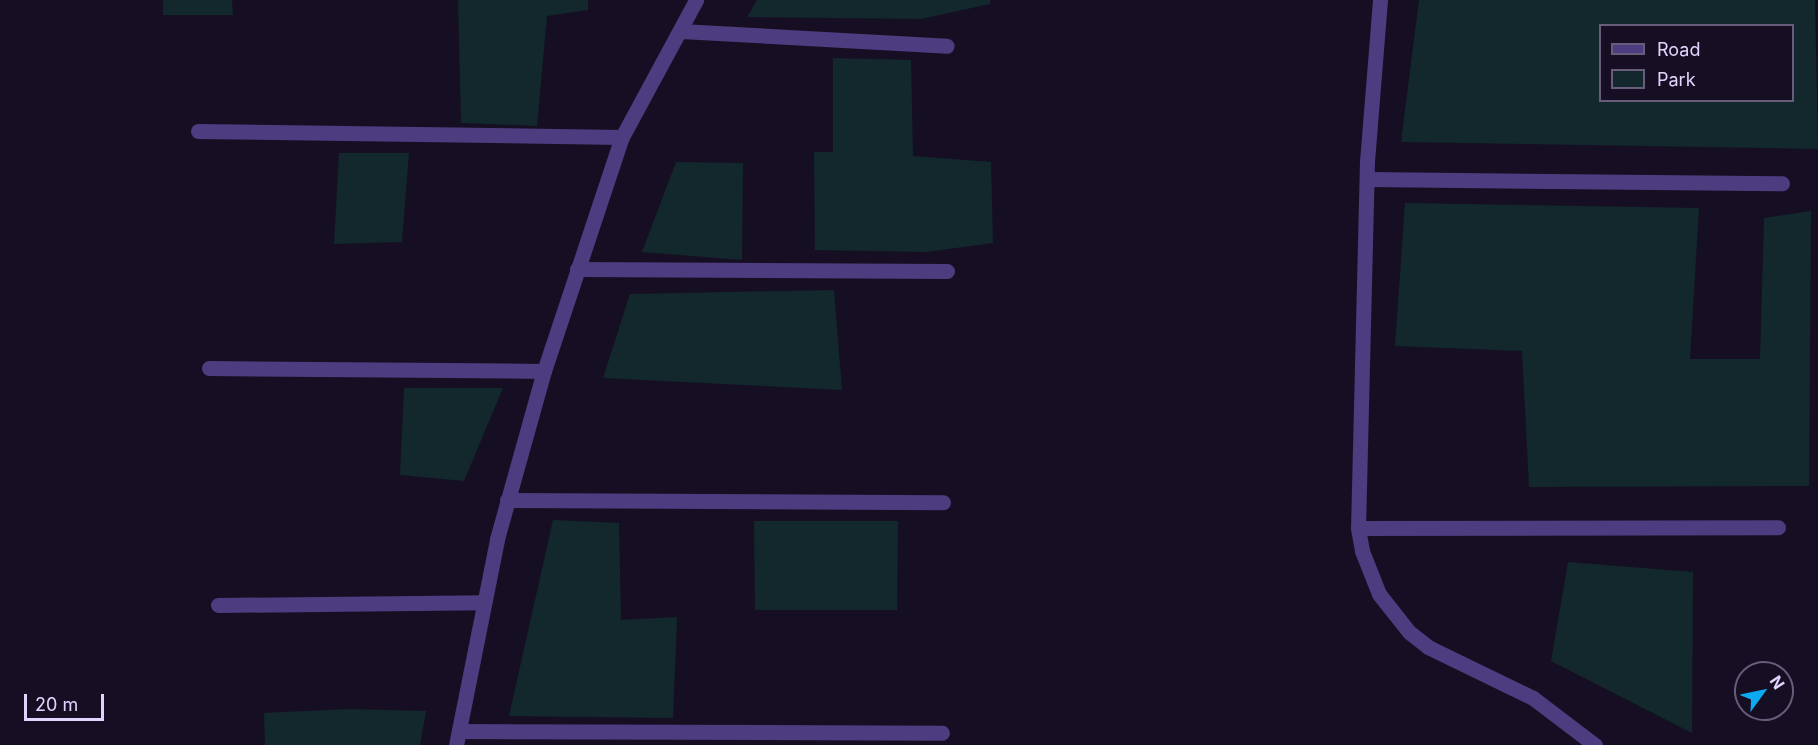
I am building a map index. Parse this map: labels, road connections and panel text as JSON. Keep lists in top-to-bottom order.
{
  "legend": ["Road", "Park"],
  "scale_bar": "20 m",
  "north": "top right"
}
